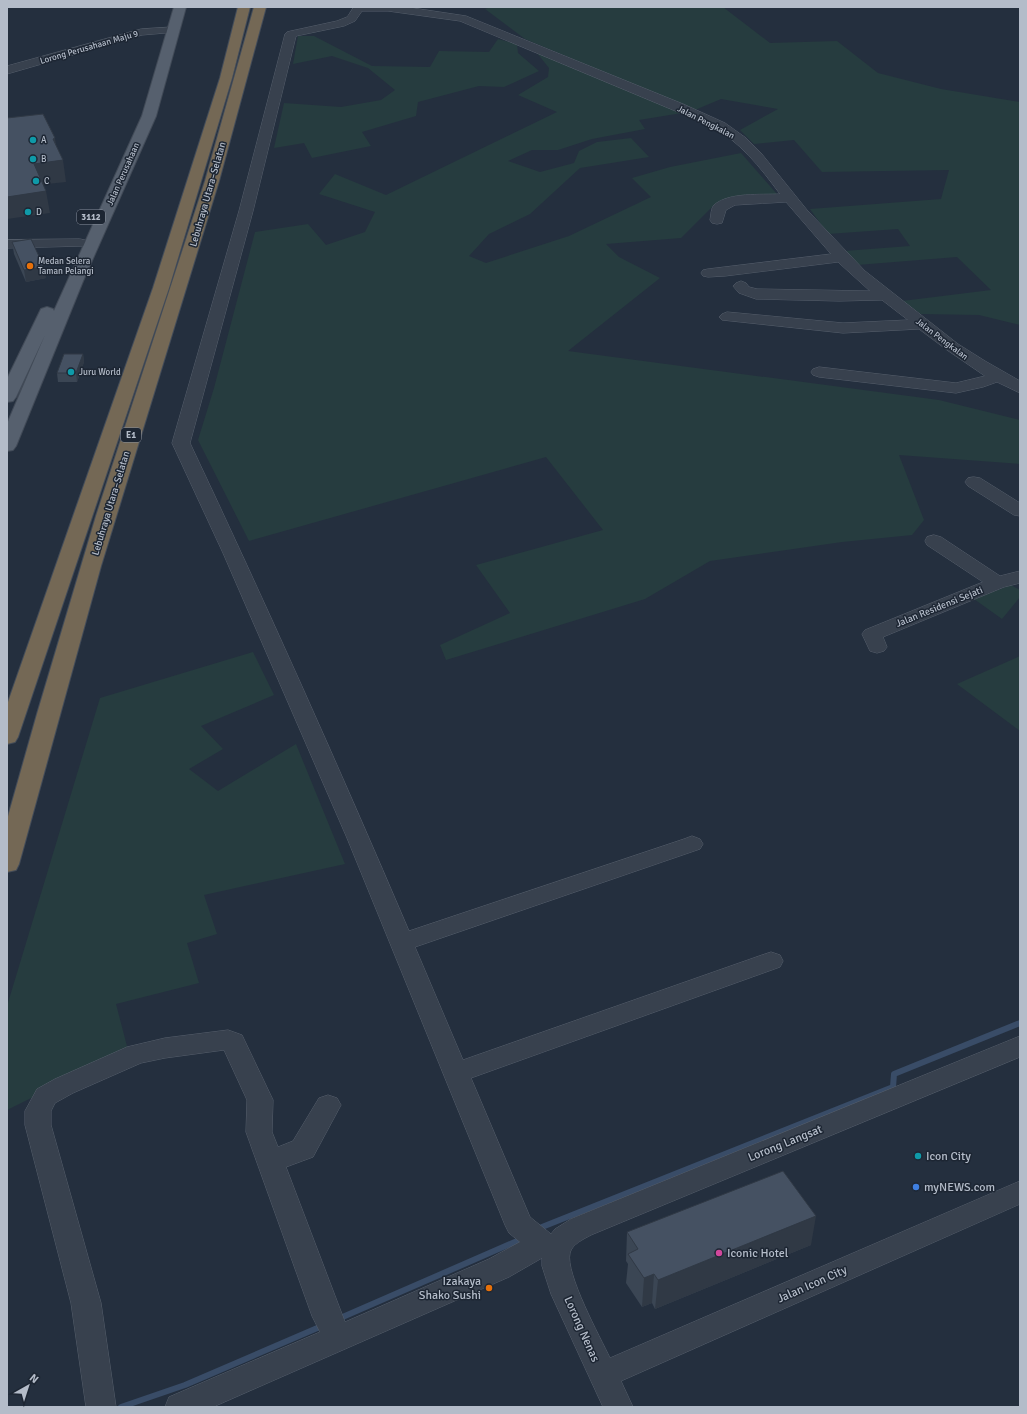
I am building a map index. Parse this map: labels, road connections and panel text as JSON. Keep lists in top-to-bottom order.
{
  "streets": {
    "highway": ["Lebuhraya Utara–Selatan", "E1"],
    "main road": ["Jalan Perusahaan", "3112"],
    "street": [
      "Lorong Perusahaan Maju 9",
      "Jalan Pengkalan",
      "Jalan Residensi Sejati",
      "Lorong Langsat",
      "Jalan Icon City",
      "Lorong Nenas"
    ]
  },
  "crossings": [
    ["Lorong Perusahaan Maju 9", "Jalan Perusahaan"],
    ["Jalan Pengkalan", "Lorong Nenas"],
    ["Lorong Langsat", "Lorong Nenas"],
    ["Jalan Icon City", "Lorong Nenas"]
  ],
  "places": [
    "A",
    "B",
    "C",
    "D",
    "Medan Selera Taman Pelangi",
    "Juru World",
    "Icon City",
    "myNEWS.com",
    "Iconic Hotel",
    "Izakaya Shako Sushi"
  ],
  "north": "top right"
}
